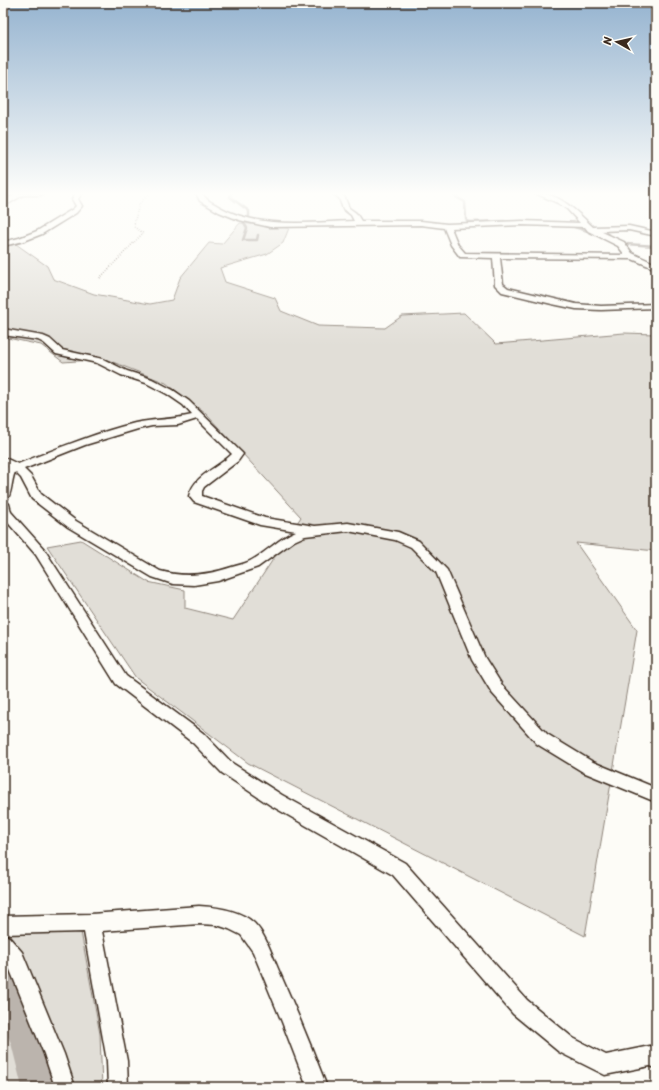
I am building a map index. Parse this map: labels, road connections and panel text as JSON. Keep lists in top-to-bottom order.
{
  "north": "left"
}
